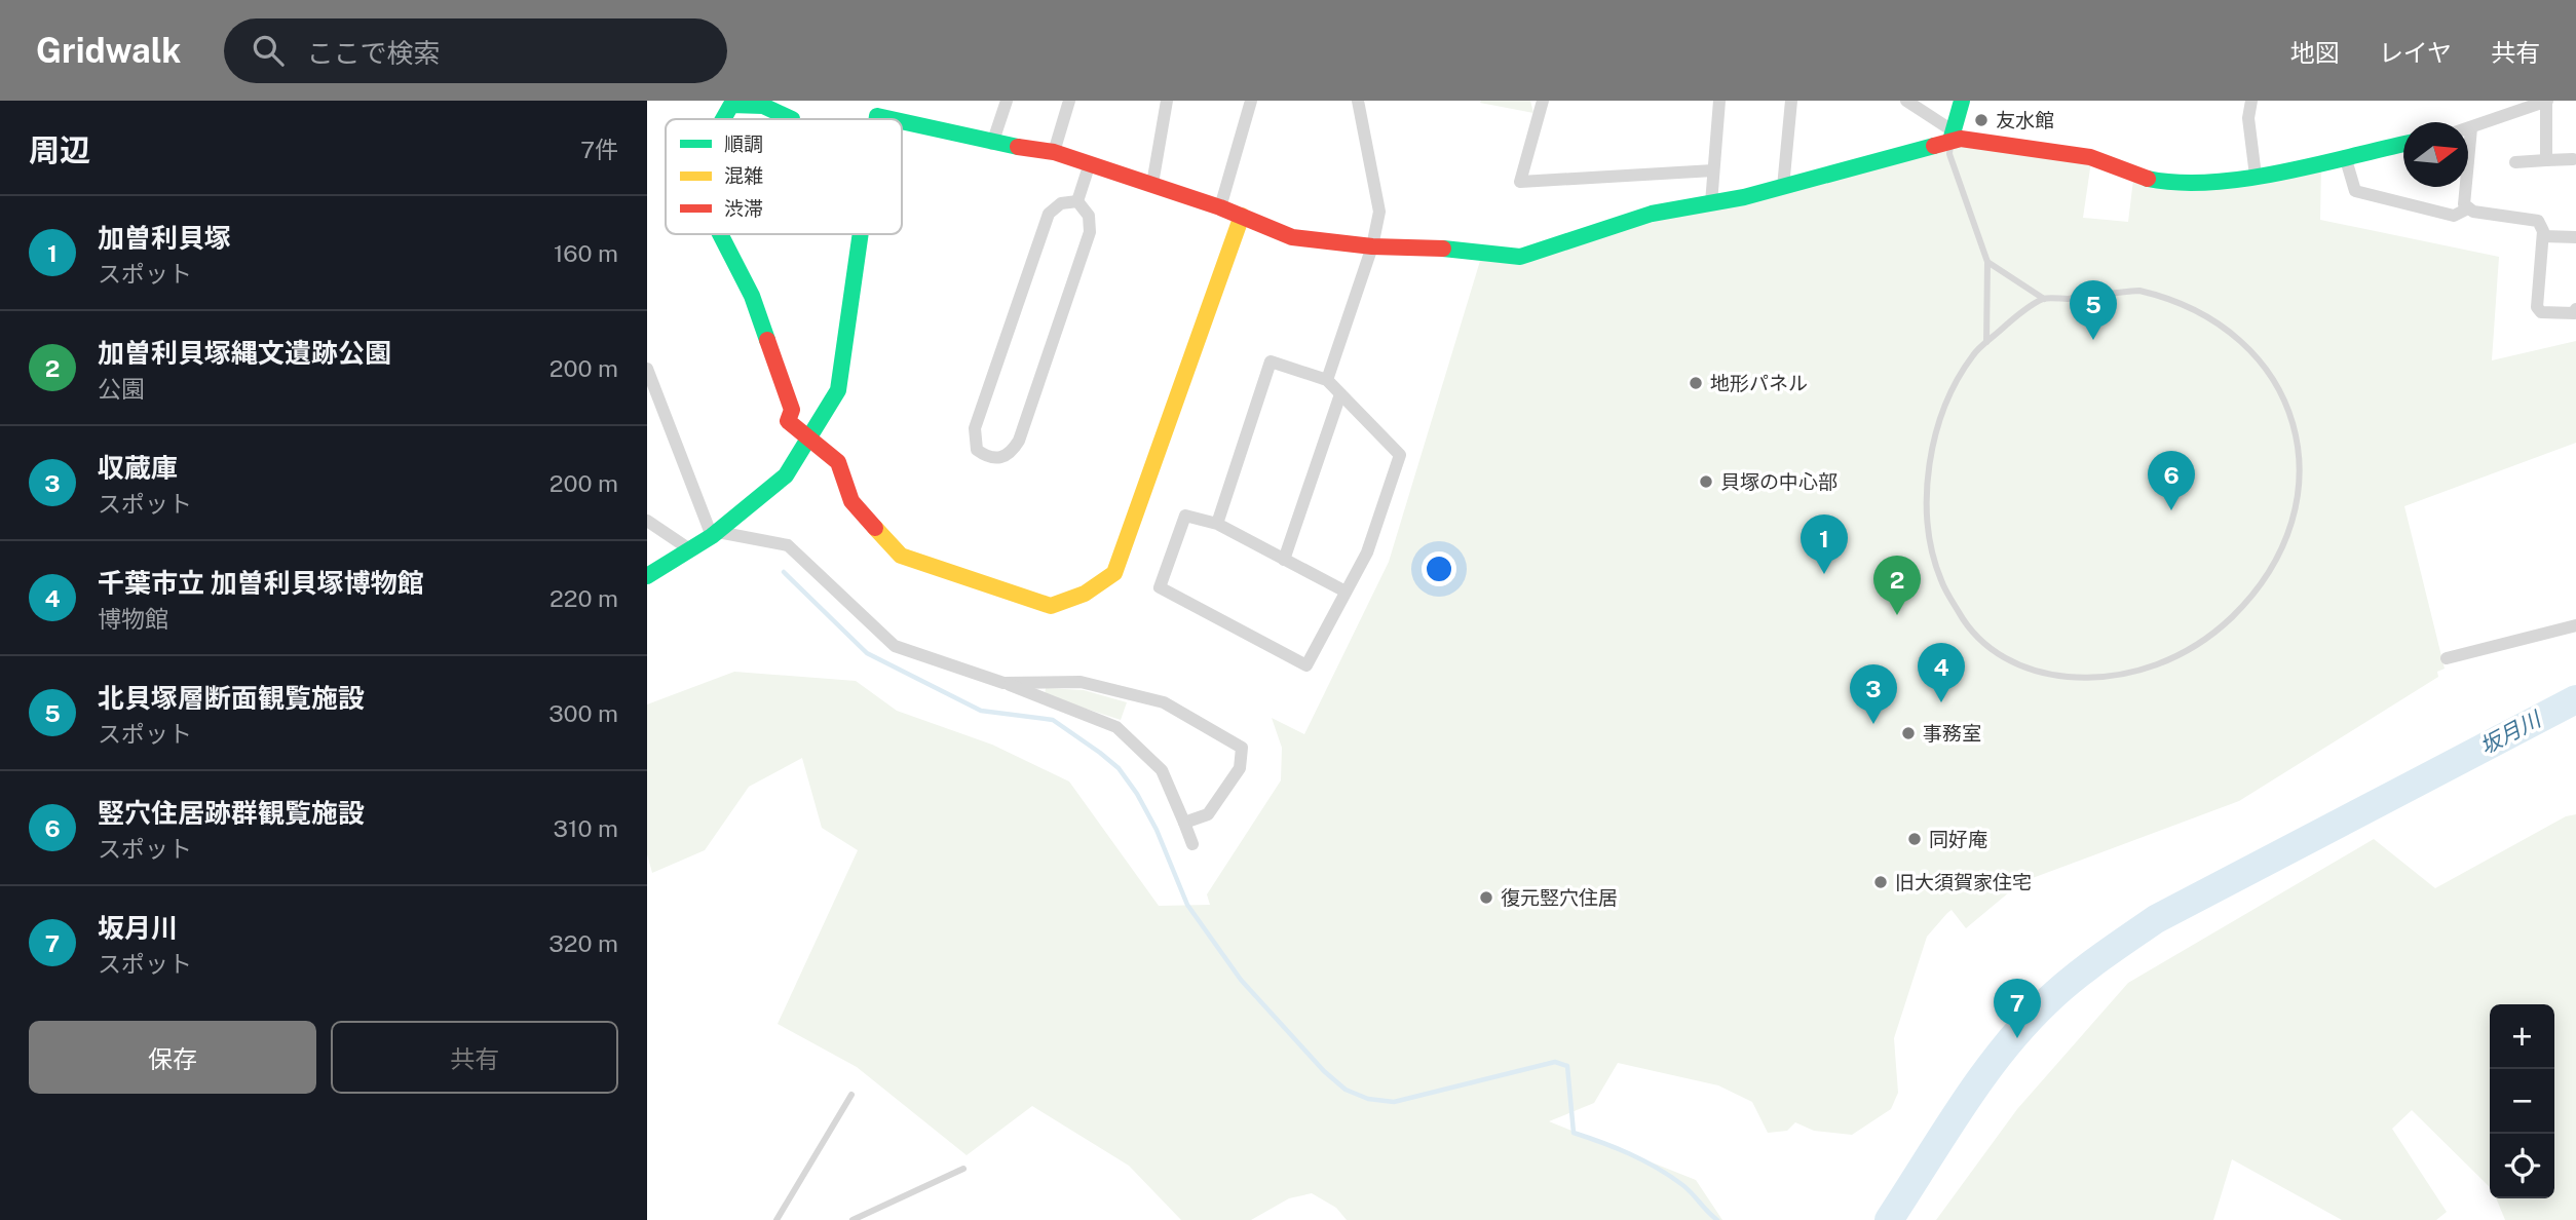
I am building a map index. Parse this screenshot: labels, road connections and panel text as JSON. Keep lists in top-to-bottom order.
{
  "water": ["坂月川"],
  "places": [
    "友水館",
    "地形パネル",
    "貝塚の中心部",
    "事務室",
    "同好庵",
    "旧大須賀家住宅",
    "復元竪穴住居"
  ],
  "legend": ["順調", "混雑", "渋滞"],
  "north": "right",
  "page": {
    "header": "Gridwalk",
    "search": "ここで検索",
    "nav": ["地図", "レイヤ", "共有"],
    "heading": ["周辺", "7件"],
    "list": [
      {
        "mark": "1",
        "name": "加曽利貝塚",
        "note": "スポット",
        "value": "160 m"
      },
      {
        "mark": "2",
        "name": "加曽利貝塚縄文遺跡公園",
        "note": "公園",
        "value": "200 m"
      },
      {
        "mark": "3",
        "name": "収蔵庫",
        "note": "スポット",
        "value": "200 m"
      },
      {
        "mark": "4",
        "name": "千葉市立 加曽利貝塚博物館",
        "note": "博物館",
        "value": "220 m"
      },
      {
        "mark": "5",
        "name": "北貝塚層断面観覧施設",
        "note": "スポット",
        "value": "300 m"
      },
      {
        "mark": "6",
        "name": "竪穴住居跡群観覧施設",
        "note": "スポット",
        "value": "310 m"
      },
      {
        "mark": "7",
        "name": "坂月川",
        "note": "スポット",
        "value": "320 m"
      }
    ],
    "pins": [
      "5",
      "6",
      "1",
      "2",
      "4",
      "3",
      "7"
    ],
    "buttons": ["保存", "共有"],
    "map_buttons": ["+", "−"]
  }
}
